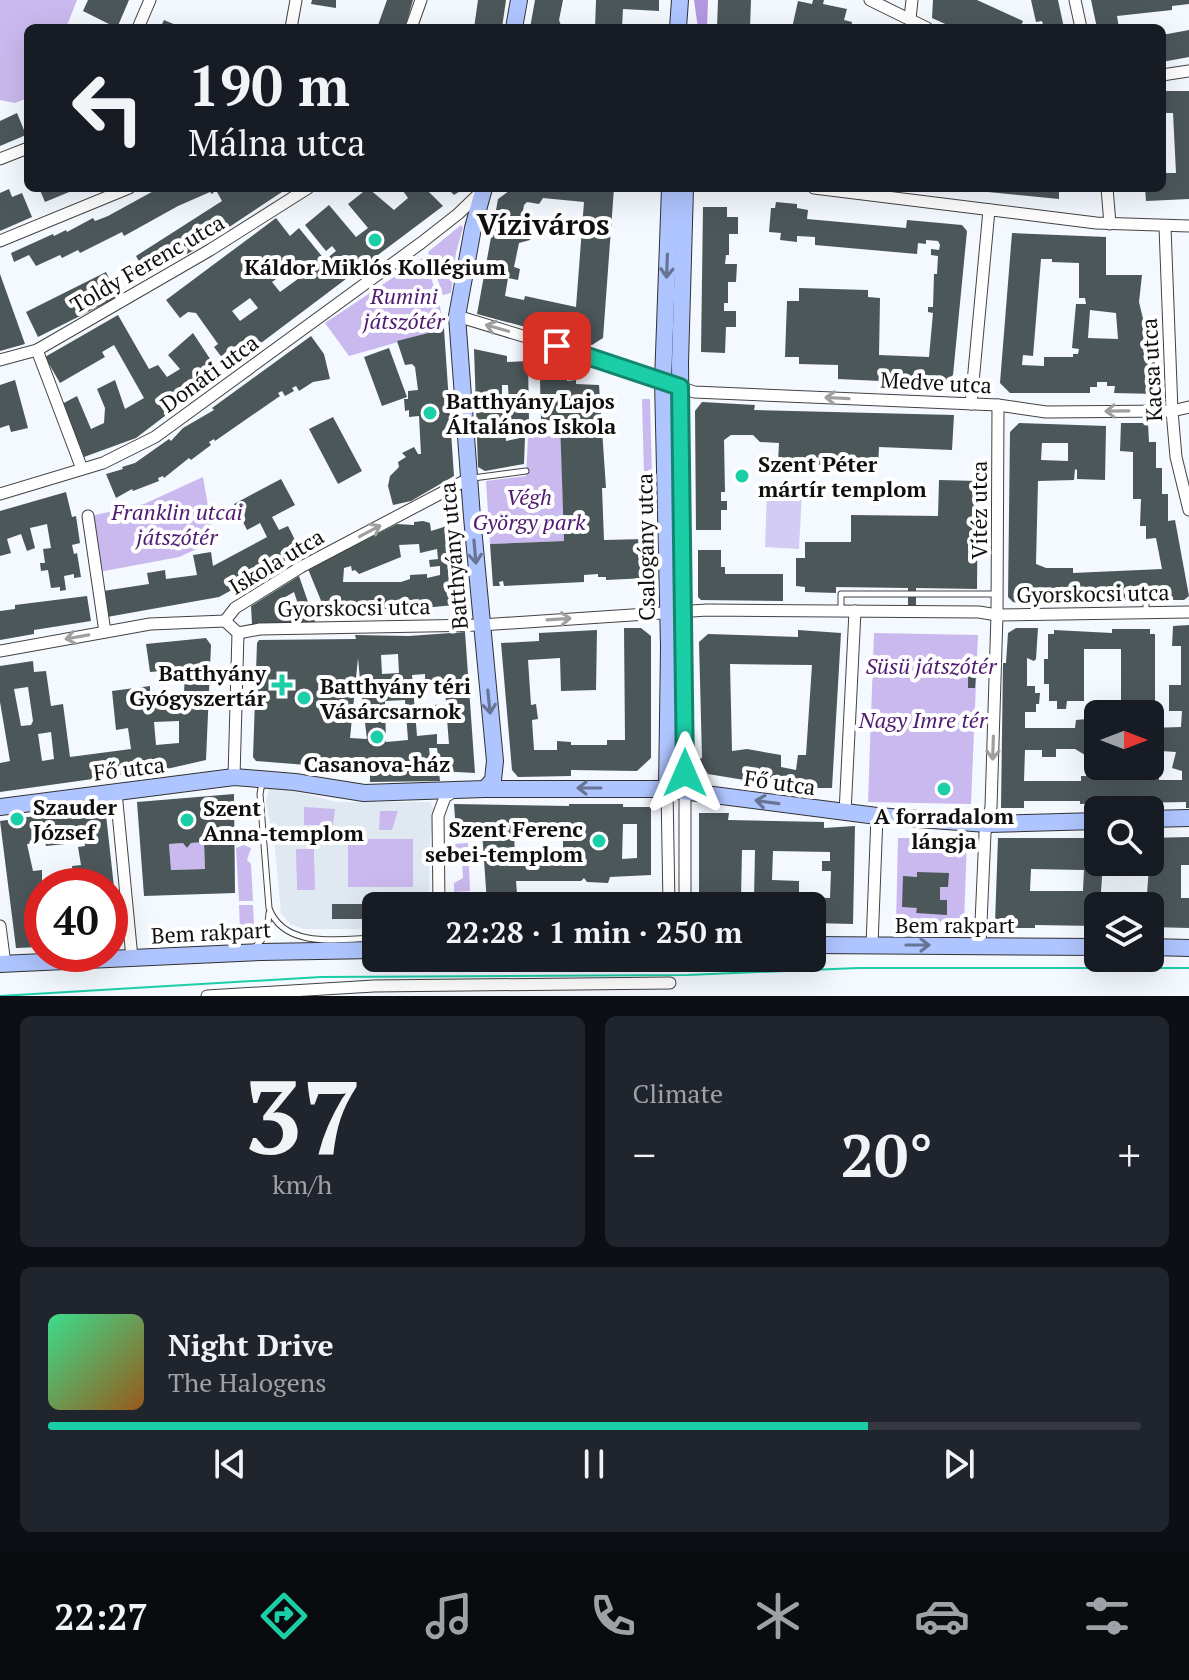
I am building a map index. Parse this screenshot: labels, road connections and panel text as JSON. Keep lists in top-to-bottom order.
{
  "streets": {
    "street": [
      "Toldy Ferenc utca",
      "Kacsa utca",
      "Donáti utca",
      "Medve utca",
      "Vitéz utca",
      "Csalogány utca",
      "Batthyány utca",
      "Iskola utca",
      "Gyorskocsi utca",
      "Fő utca",
      "Bem rakpart"
    ]
  },
  "crossings": [
    ["Kacsa utca", "Medve utca"],
    ["Medve utca", "Vitéz utca"],
    ["Medve utca", "Csalogány utca"],
    ["Medve utca", "Batthyány utca"],
    ["Vitéz utca", "Gyorskocsi utca"],
    ["Csalogány utca", "Gyorskocsi utca"],
    ["Csalogány utca", "Fő utca"],
    ["Batthyány utca", "Iskola utca"],
    ["Batthyány utca", "Gyorskocsi utca"],
    ["Batthyány utca", "Fő utca"]
  ],
  "one_way": ["Medve utca", "Batthyány utca"],
  "districts": ["Víziváros"],
  "parks": [
    "Rumini játszótér",
    "Végh György park",
    "Franklin utcai játszótér",
    "Süsü játszótér",
    "Nagy Imre tér"
  ],
  "places": {
    "other": [
      "Káldor Miklós Kollégium",
      "Batthyány Lajos Általános Iskola",
      "Szent Péter mártír templom",
      "Batthyány téri Vásárcsarnok",
      "Casanova-ház",
      "A forradalom lángja",
      "Szauder József",
      "Szent Anna-templom",
      "Szent Ferenc sebei-templom"
    ],
    "health": ["Batthyány Gyógyszertár"]
  },
  "north": "right",
  "page": {
    "turn": ["190 m", "Málna utca"],
    "limit": "40",
    "trip": "22:28 · 1 min · 250 m",
    "tile": [
      ["37", "km/h"],
      "Climate"
    ],
    "heat": ["−", "20°", "+"],
    "song": ["Night Drive", "The Halogens"],
    "tabs": "22:27"
  }
}
